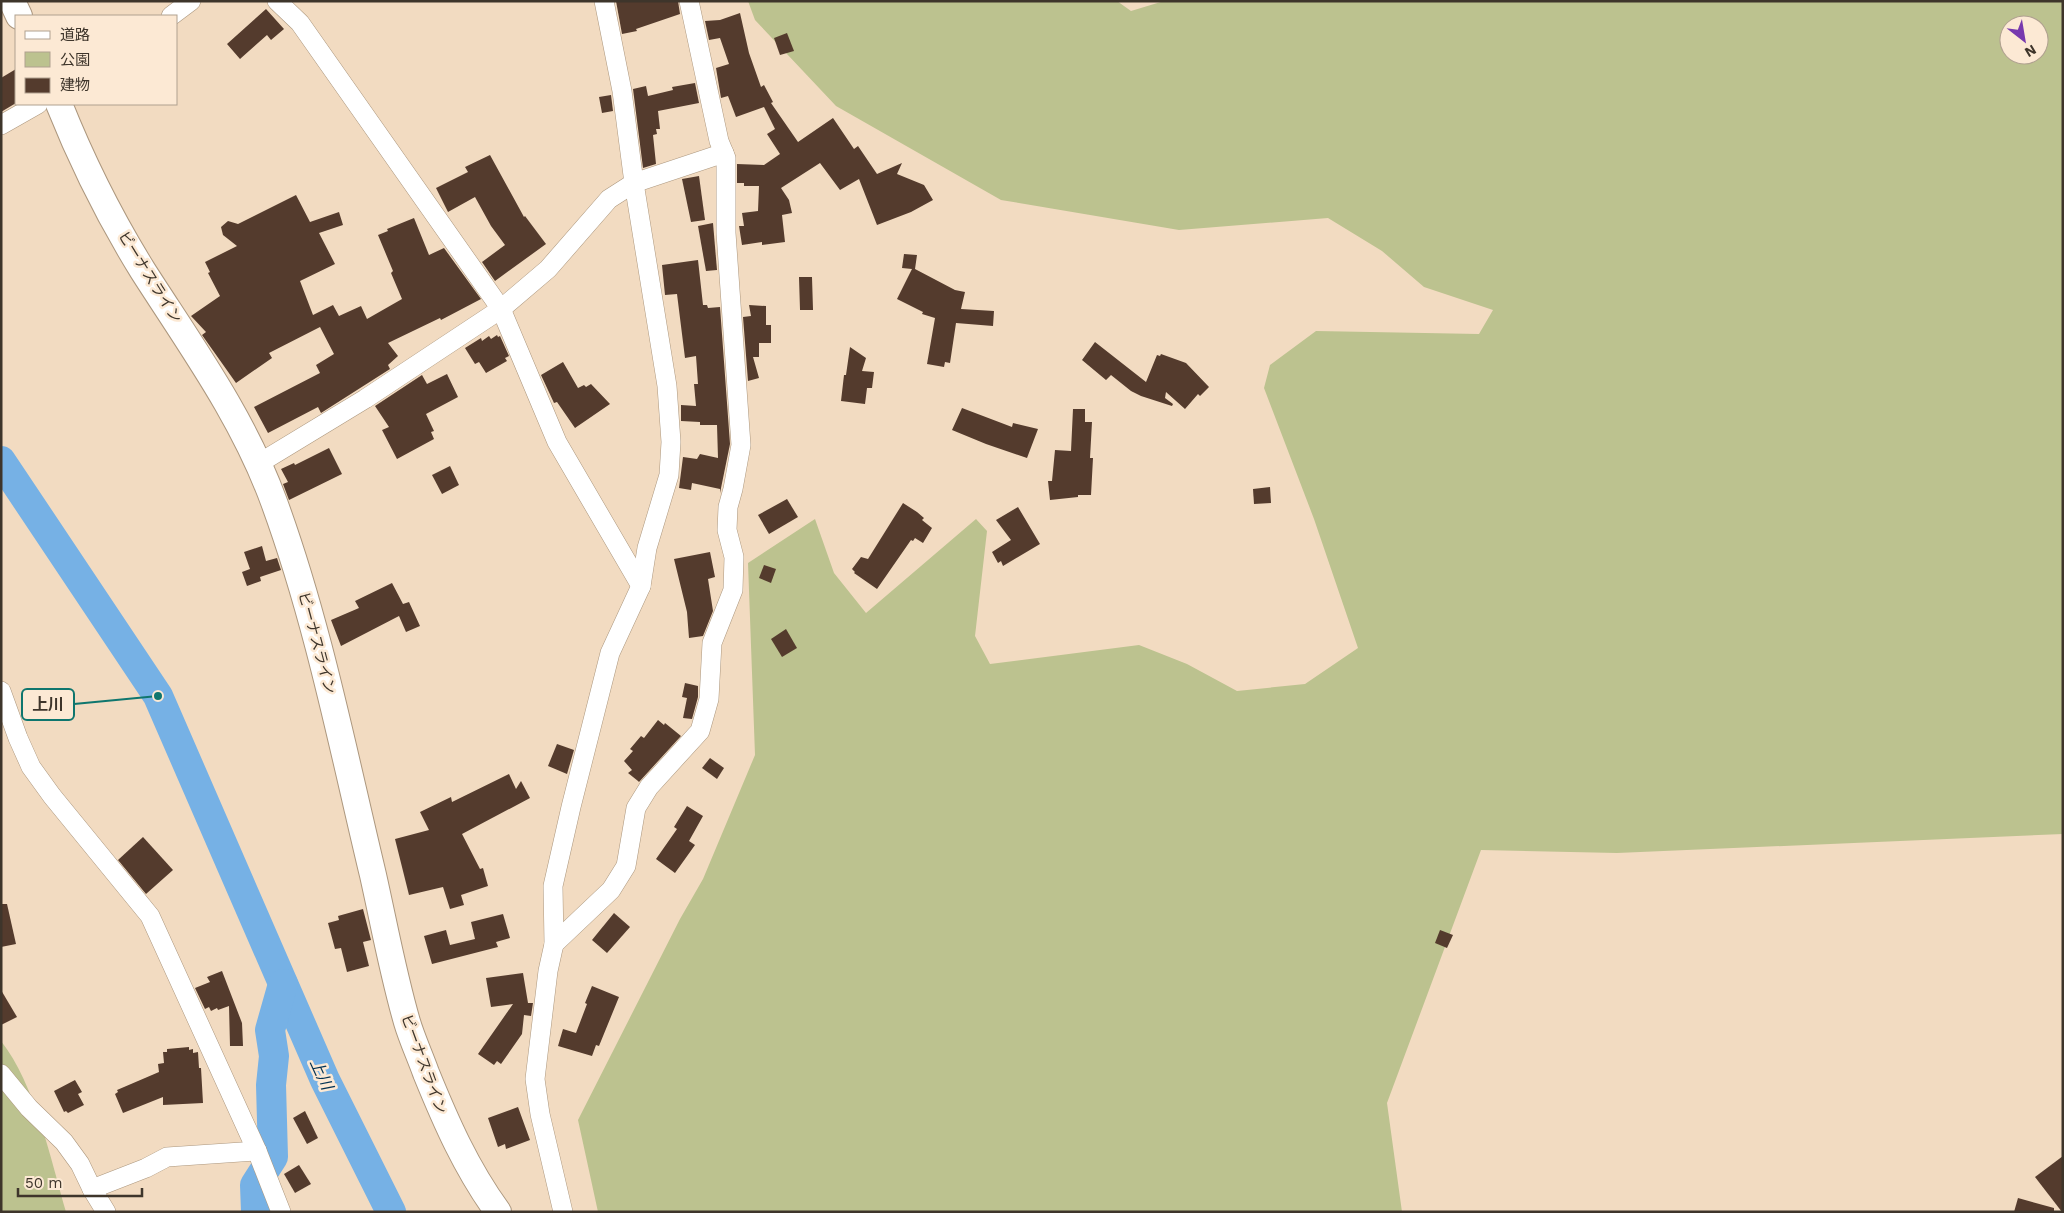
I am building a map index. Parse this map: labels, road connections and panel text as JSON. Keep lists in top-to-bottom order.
{
  "streets": {
    "main road": ["ビーナスライン"]
  },
  "water": ["上川"],
  "places": ["上川"],
  "legend": ["道路", "公園", "建物"],
  "scale_bar": "50 m",
  "north": "bottom right"
}
